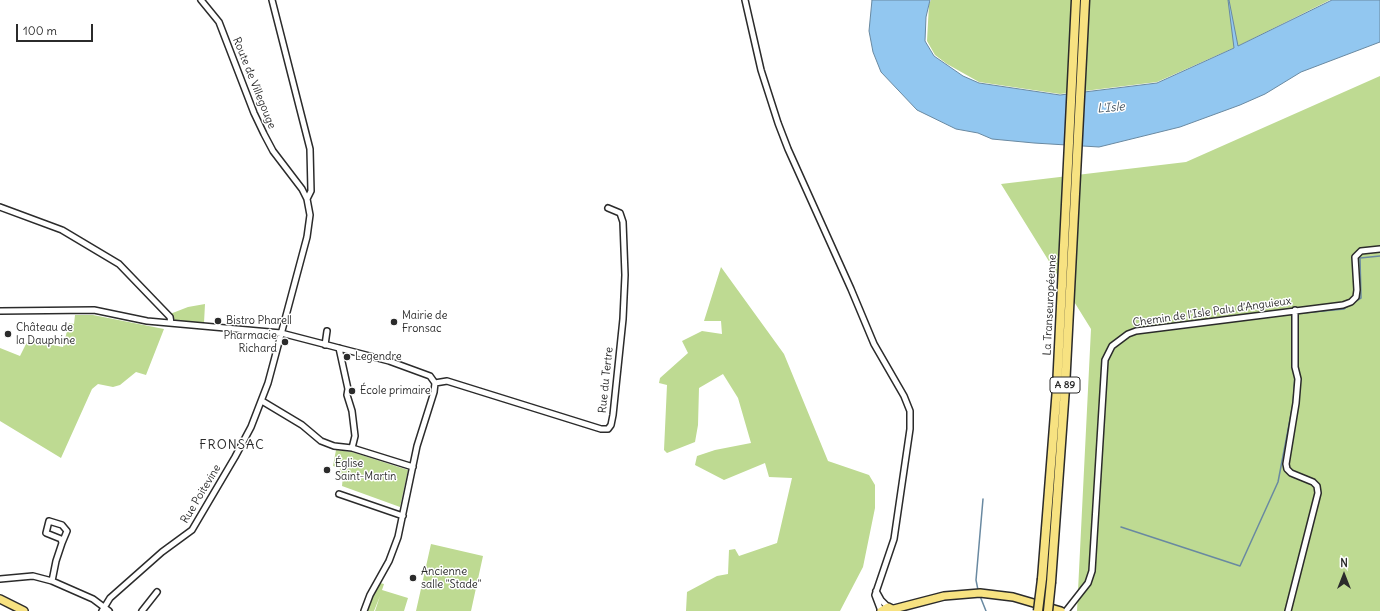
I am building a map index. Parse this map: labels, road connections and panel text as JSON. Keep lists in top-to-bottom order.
{
  "streets": {
    "highway": ["La Transeuropéenne", "A 89"],
    "street": [
      "Route de Villegouge",
      "Chemin de l'Isle Palu d’Anguieux",
      "Rue du Tertre",
      "Rue Poitevine"
    ]
  },
  "crossings": [
    ["Route de Villegouge", "Rue Poitevine"]
  ],
  "districts": ["FRONSAC"],
  "water": ["L'Isle"],
  "places": [
    "Bistro Pharell",
    "Mairie de Fronsac",
    "Château de la Dauphine",
    "Pharmacie Richard",
    "Legendre",
    "École primaire",
    "Église Saint-Martin",
    "Ancienne salle \"Stade\""
  ],
  "scale_bar": "100 m",
  "north": "top"
}
